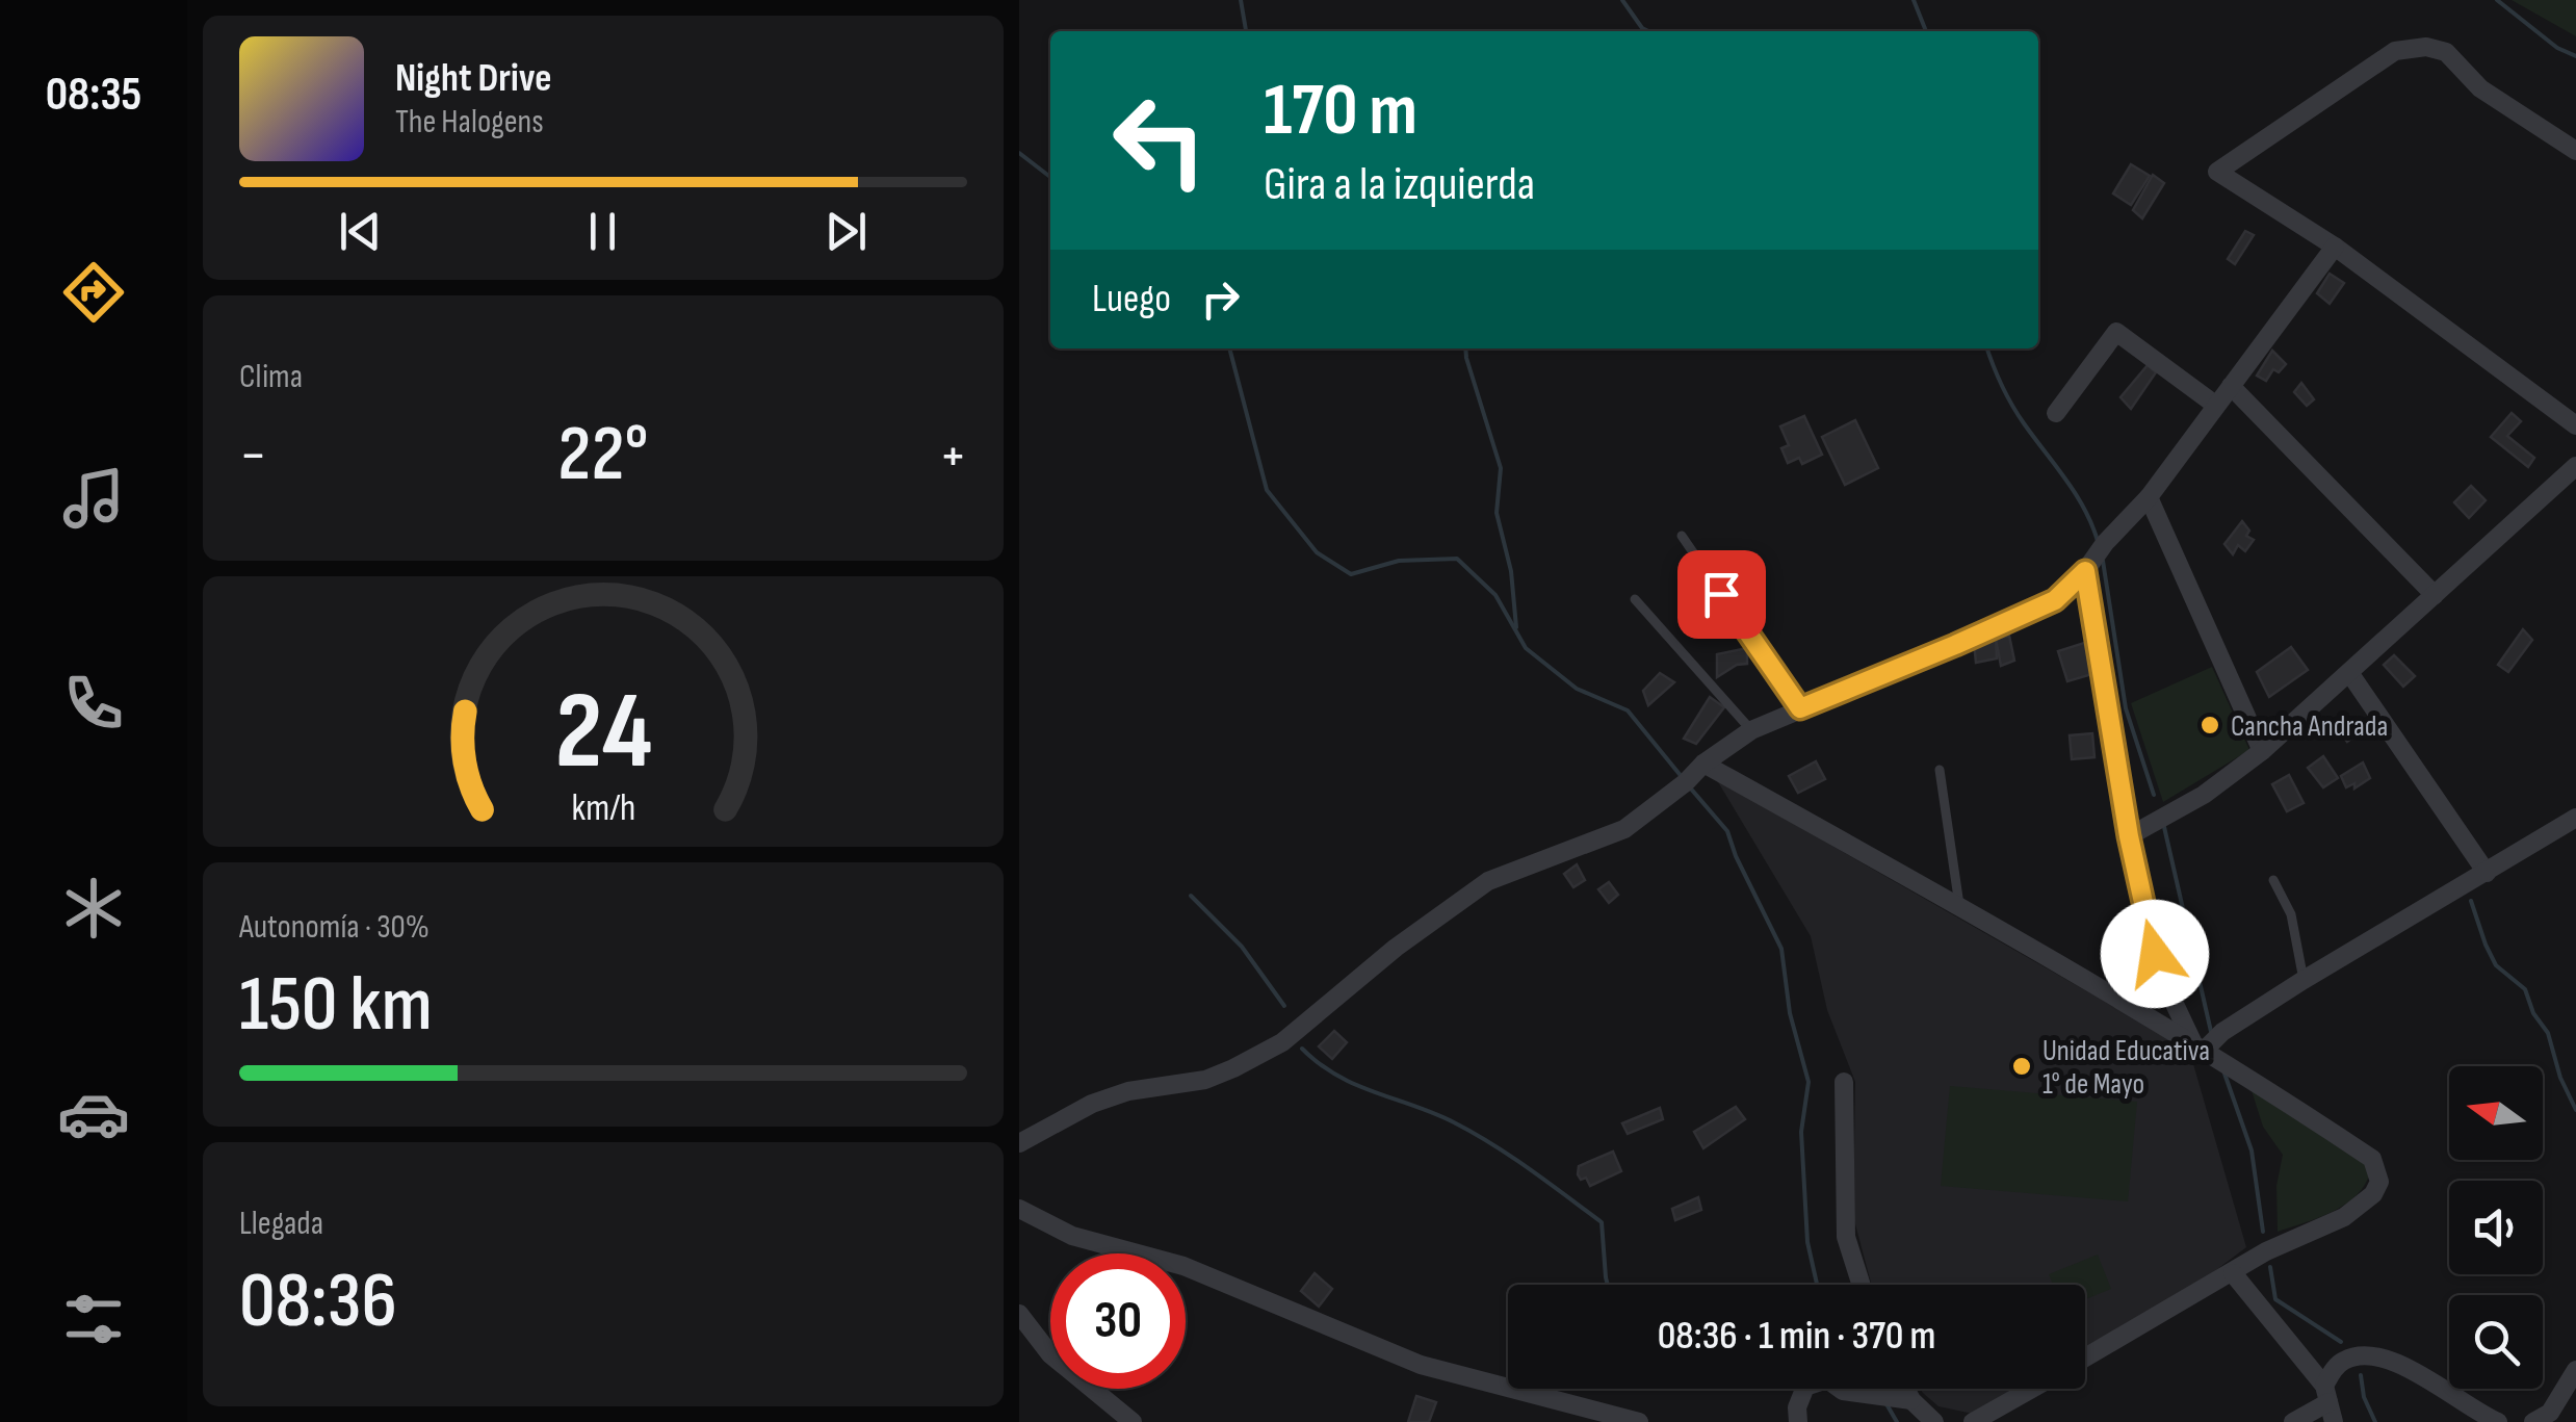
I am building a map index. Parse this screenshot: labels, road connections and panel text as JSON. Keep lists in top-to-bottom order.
{
  "places": ["Cancha Andrada", "Unidad Educativa 1° de Mayo"],
  "north": "left",
  "page": {
    "tabs": "08:35",
    "turn": ["170 m", "Gira a la izquierda"],
    "song": ["Night Drive", "The Halogens"],
    "then": "Luego",
    "tile": [
      "Clima",
      ["Autonomía · 30%", "150 km"],
      ["Llegada", "08:36"]
    ],
    "heat": ["−", "22°", "+"],
    "limit": "30",
    "trip": "08:36 · 1 min · 370 m",
    "gauge": ["24", "km/h"]
  }
}
